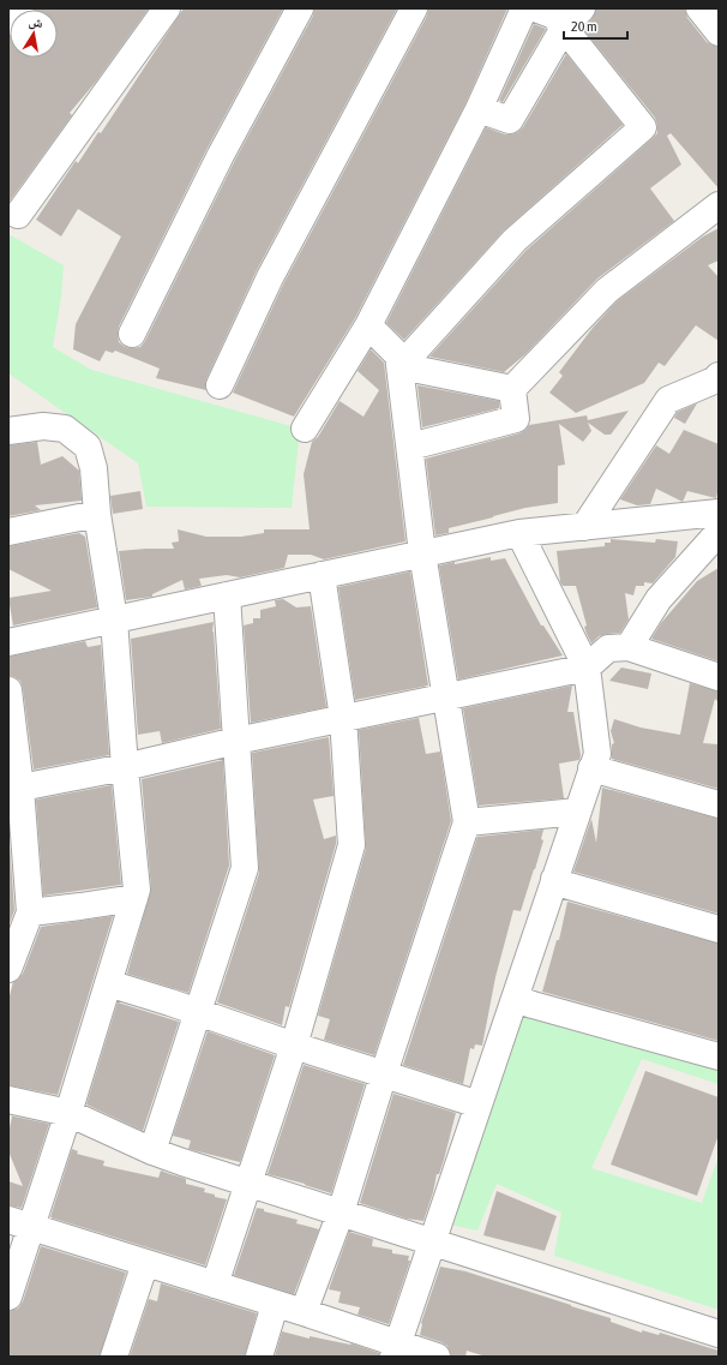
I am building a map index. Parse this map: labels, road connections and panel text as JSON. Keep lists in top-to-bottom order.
{
  "scale_bar": "20 m",
  "north": "top"
}
